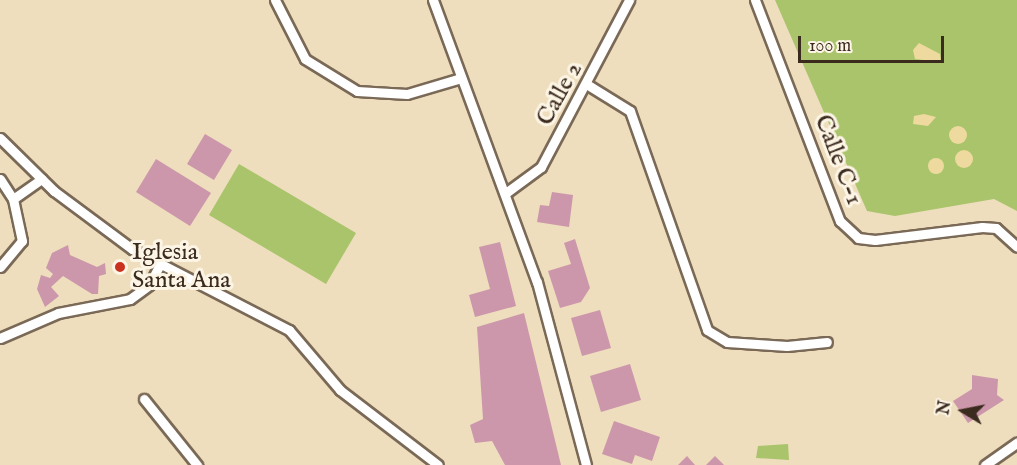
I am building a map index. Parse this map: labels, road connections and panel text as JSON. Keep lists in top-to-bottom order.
{
  "streets": {
    "street": ["Calle 2", "Calle C-1"]
  },
  "places": ["Iglesia Santa Ana"],
  "scale_bar": "100 m",
  "north": "left"
}
